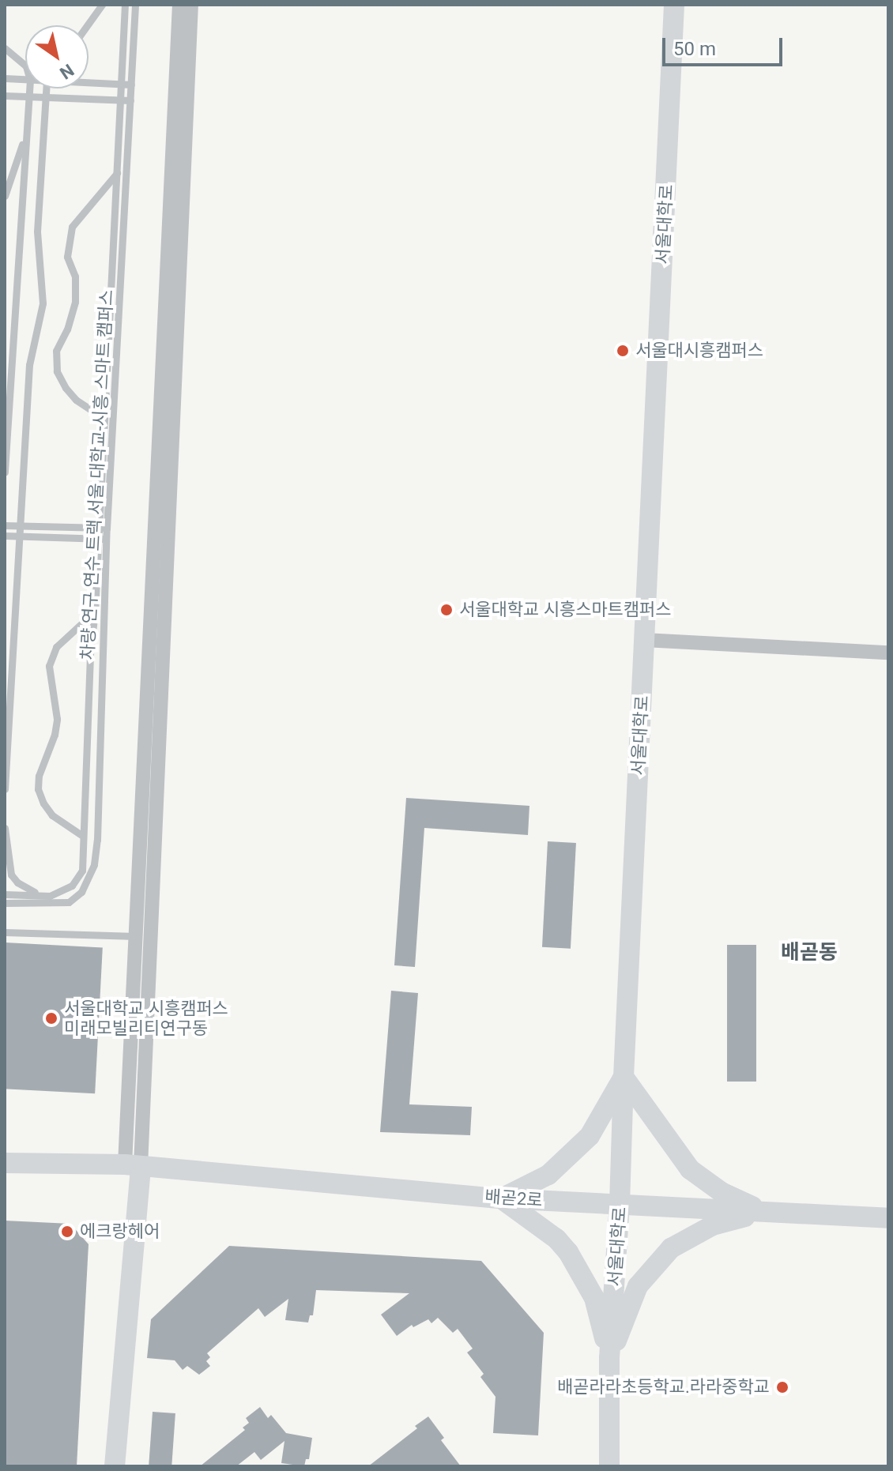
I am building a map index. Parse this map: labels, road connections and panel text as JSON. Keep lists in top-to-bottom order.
{
  "streets": {
    "street": ["서울대학로", "배곧2로"],
    "lane": ["차량 연구 연수 트랙 서울 대학교-시흥 스마트 캠퍼스"]
  },
  "crossings": [
    ["서울대학로", "배곧2로"]
  ],
  "districts": ["배곧동"],
  "places": [
    "서울대시흥캠퍼스",
    "서울대학교 시흥스마트캠퍼스",
    "서울대학교 시흥캠퍼스 미래모빌리티연구동",
    "에크랑헤어",
    "배곧라라초등학교.라라중학교"
  ],
  "scale_bar": "50 m",
  "north": "bottom right"
}
